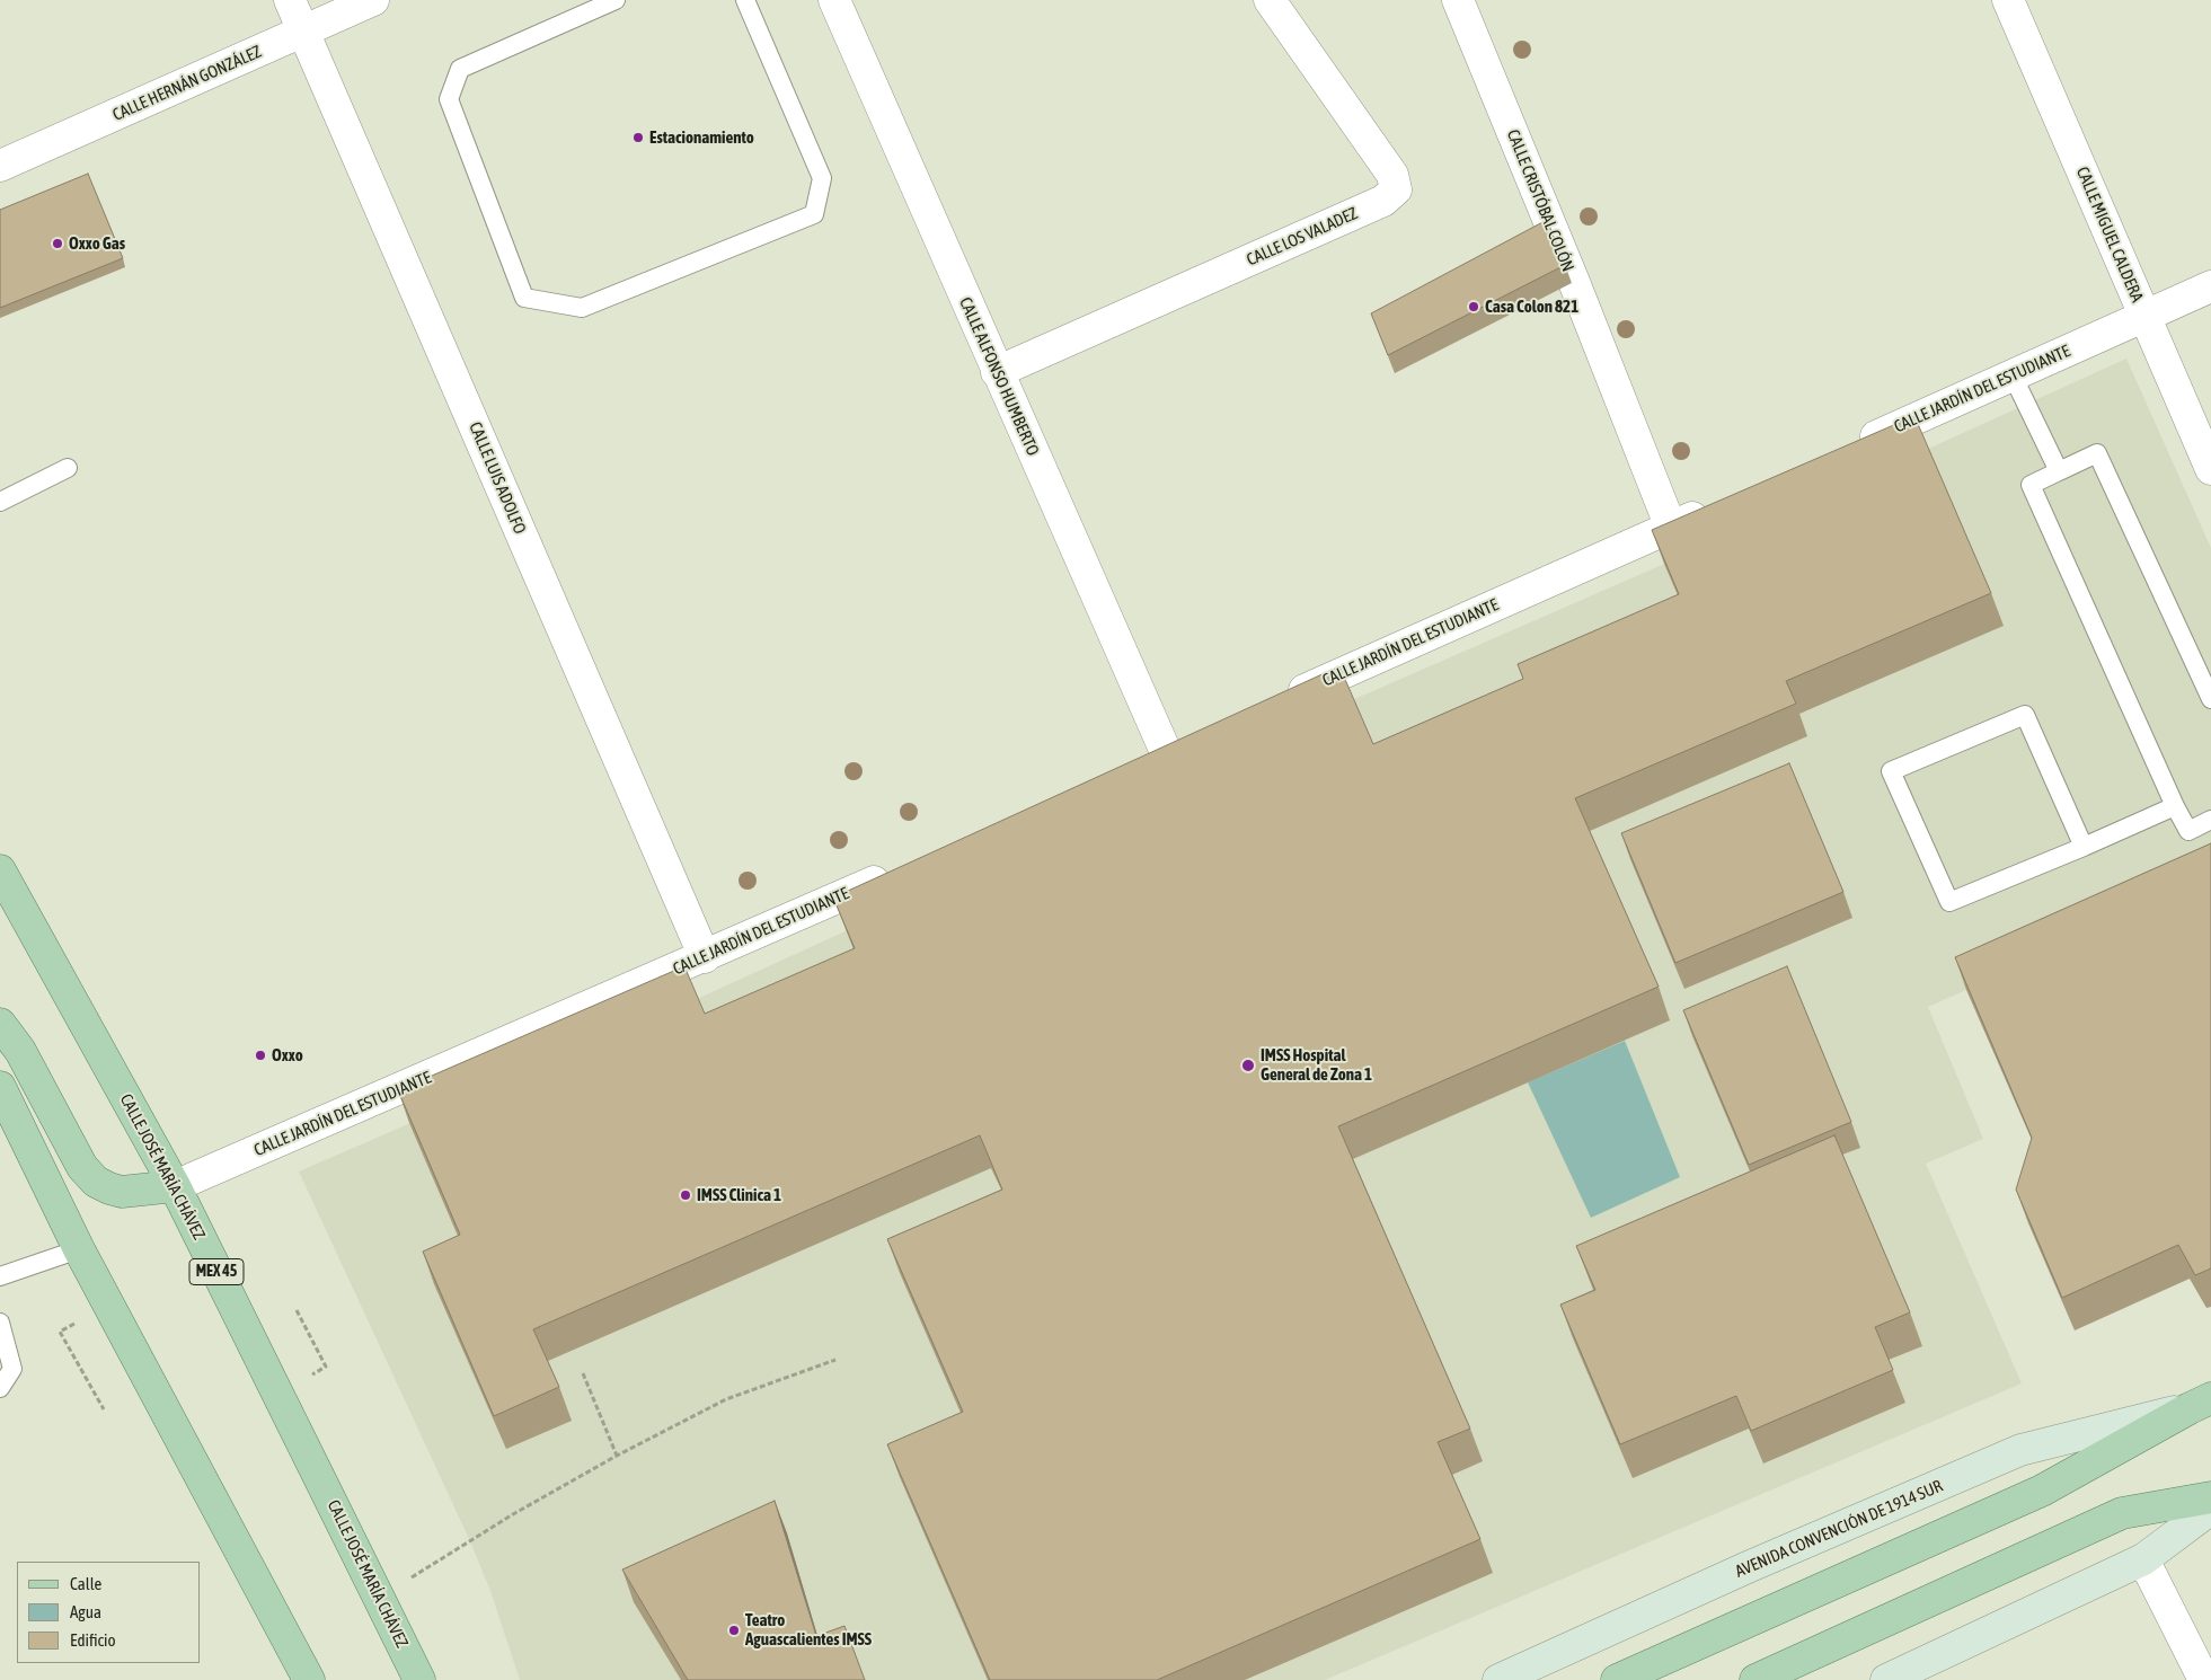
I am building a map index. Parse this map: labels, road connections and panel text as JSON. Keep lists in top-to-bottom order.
{
  "streets": {
    "main road": ["CALLE JOSÉ MARÍA CHÁVEZ", "MEX 45", "AVENIDA CONVENCIÓN DE 1914 SUR"],
    "street": [
      "CALLE HERNÁN GONZÁLEZ",
      "CALLE CRISTÓBAL COLÓN",
      "CALLE MIGUEL CALDERA",
      "CALLE LOS VALADEZ",
      "CALLE ALFONSO HUMBERTO",
      "CALLE JARDÍN DEL ESTUDIANTE",
      "CALLE LUIS ADOLFO"
    ]
  },
  "crossings": [
    ["CALLE HERNÁN GONZÁLEZ", "CALLE LUIS ADOLFO"],
    ["CALLE CRISTÓBAL COLÓN", "CALLE JARDÍN DEL ESTUDIANTE"],
    ["CALLE MIGUEL CALDERA", "CALLE JARDÍN DEL ESTUDIANTE"],
    ["CALLE LOS VALADEZ", "CALLE ALFONSO HUMBERTO"],
    ["CALLE JARDÍN DEL ESTUDIANTE", "CALLE LUIS ADOLFO"],
    ["CALLE JARDÍN DEL ESTUDIANTE", "CALLE JOSÉ MARÍA CHÁVEZ"]
  ],
  "places": [
    "Estacionamiento",
    "Oxxo Gas",
    "Casa Colon 821",
    "Oxxo",
    "IMSS Hospital General de Zona 1",
    "IMSS Clinica 1",
    "Teatro Aguascalientes IMSS"
  ],
  "legend": ["Calle", "Agua", "Edificio"]
}
